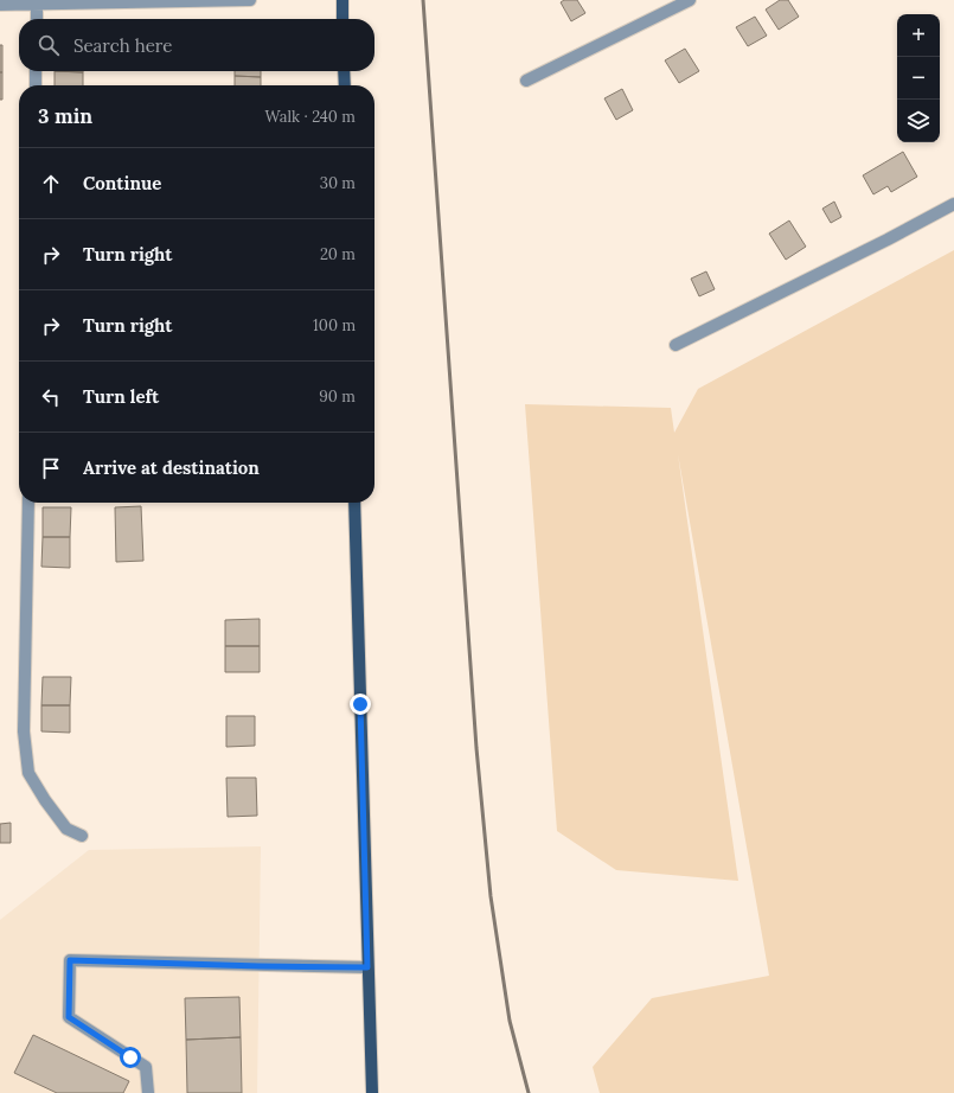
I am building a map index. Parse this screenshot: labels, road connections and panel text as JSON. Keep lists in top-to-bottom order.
{
  "page": {
    "map_buttons": ["+", "−"],
    "search": "Search here",
    "heading": ["3 min", "Walk · 240 m"],
    "list": [
      ["Continue", "30 m"],
      ["Turn right", "20 m"],
      ["Turn right", "100 m"],
      ["Turn left", "90 m"],
      "Arrive at destination"
    ]
  }
}
